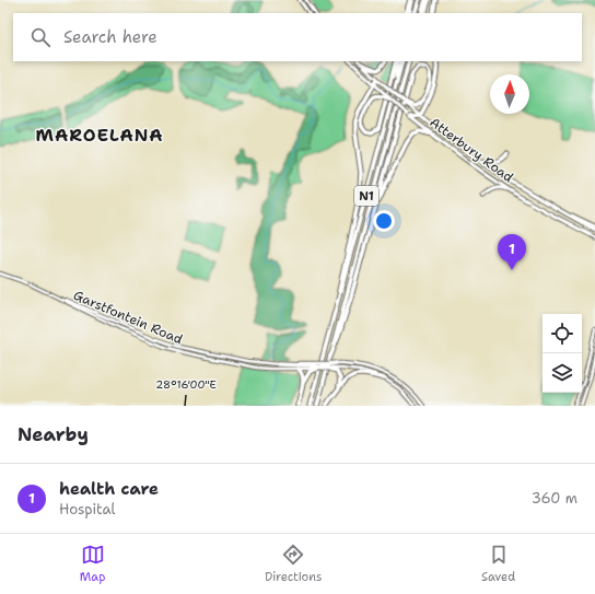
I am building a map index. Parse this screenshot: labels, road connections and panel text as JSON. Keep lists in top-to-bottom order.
{
  "streets": {
    "highway": ["N1"],
    "main road": ["Atterbury Road", "Garstfontein Road"]
  },
  "districts": ["MAROELANA"],
  "north": "top",
  "page": {
    "search": "Search here",
    "pins": "1",
    "heading": "Nearby",
    "list": [
      {
        "mark": "1",
        "name": "health care",
        "note": "Hospital",
        "value": "360 m"
      }
    ],
    "nav": ["Map", "Directions", "Saved"]
  },
  "coordinates": ["28°16'00\"E"]
}
